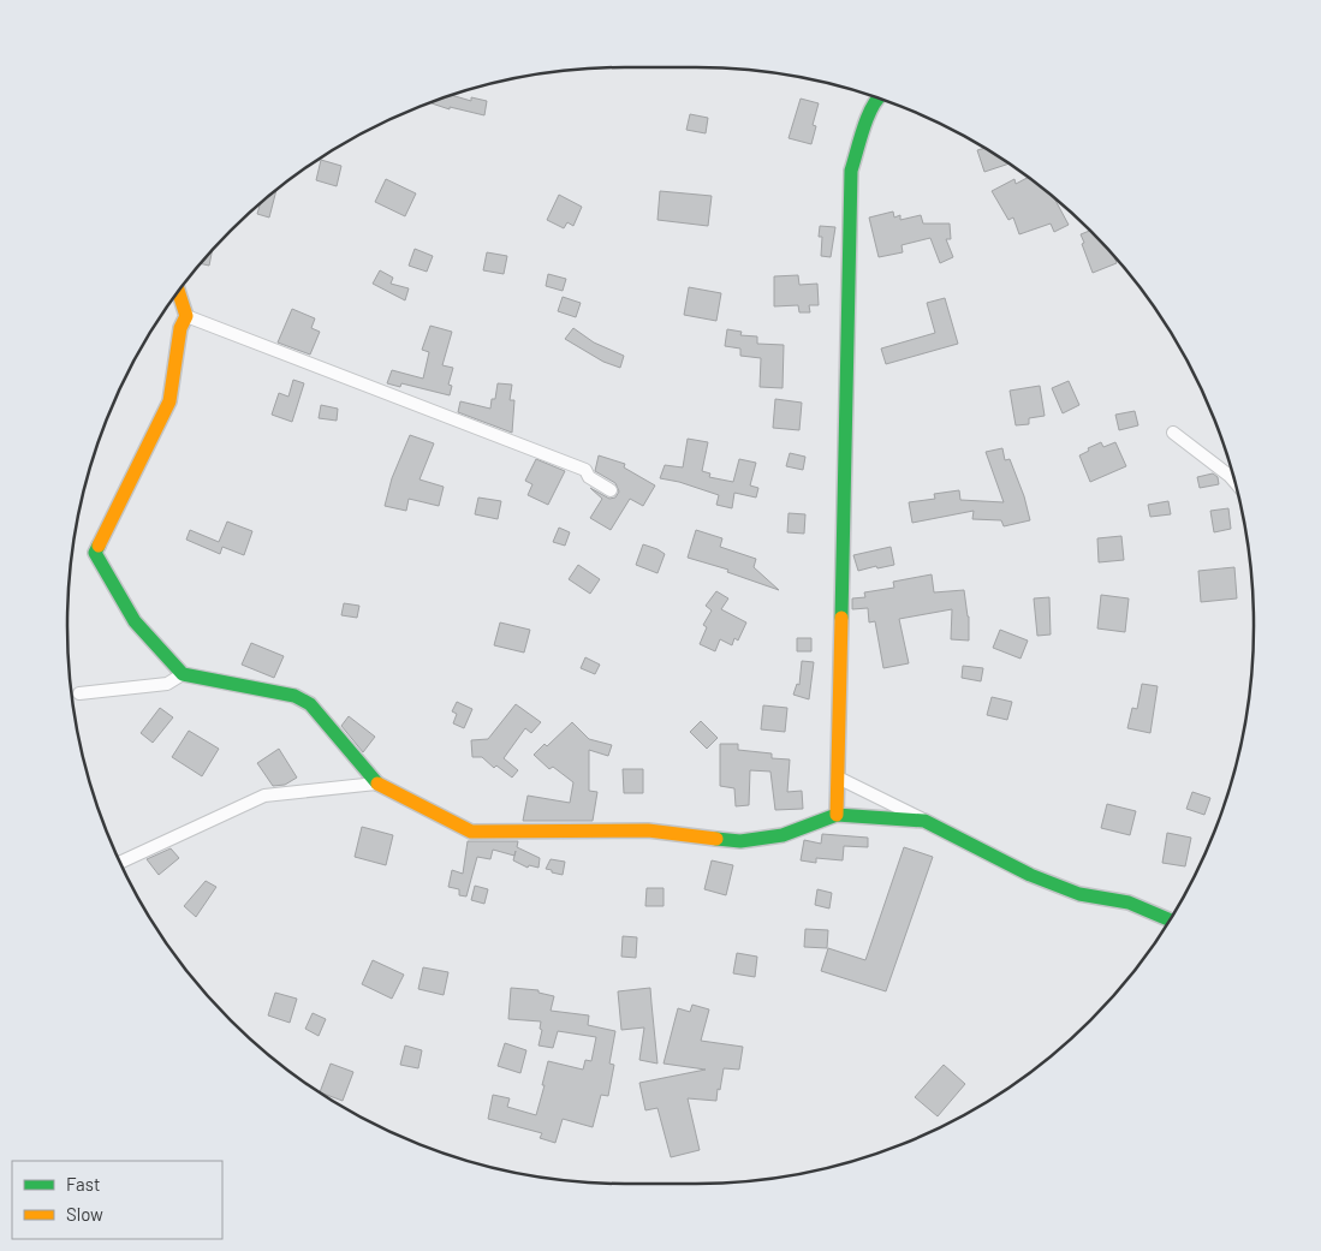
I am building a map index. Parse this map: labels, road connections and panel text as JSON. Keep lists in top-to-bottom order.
{
  "legend": ["Fast", "Slow"]
}
